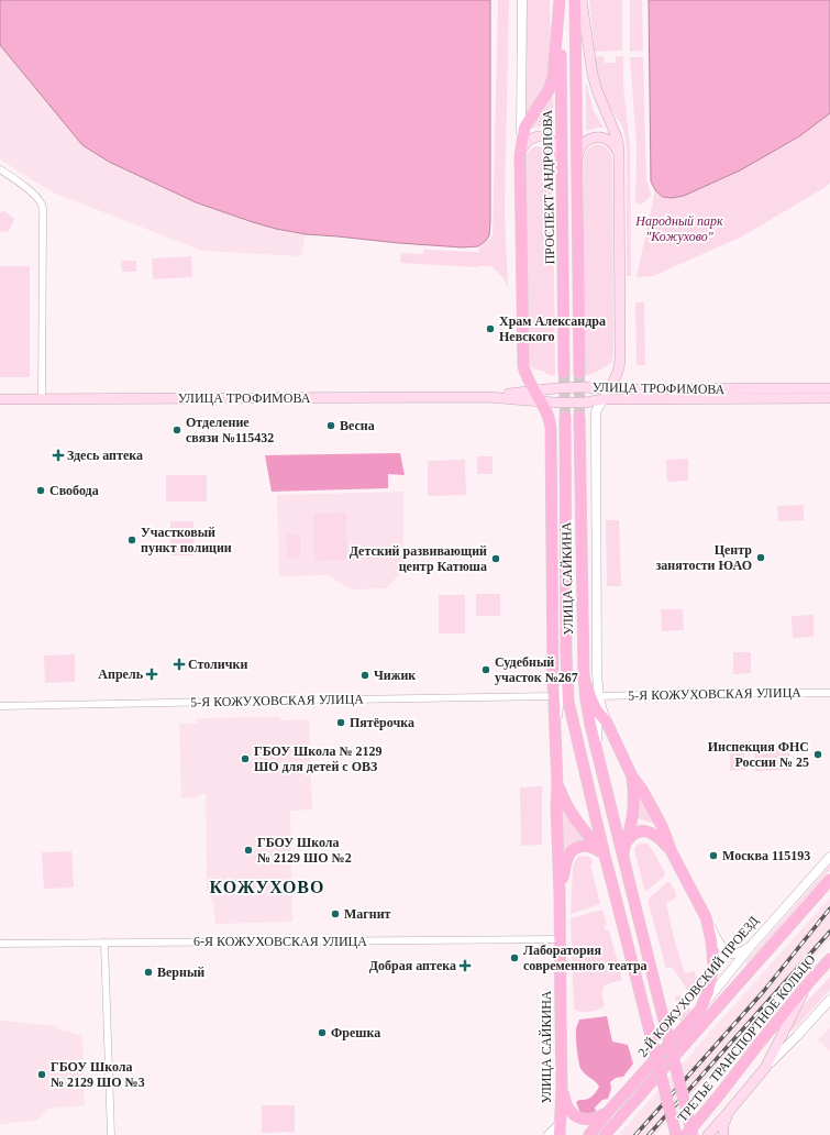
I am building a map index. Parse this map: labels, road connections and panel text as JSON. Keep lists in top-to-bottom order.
{
  "streets": {
    "main road": [
      "ПРОСПЕКТ АНДРОПОВА",
      "УЛИЦА ТРОФИМОВА",
      "УЛИЦА САЙКИНА",
      "2-Й КОЖУХОВСКИЙ ПРОЕЗД",
      "ТРЕТЬЕ ТРАНСПОРТНОЕ КОЛЬЦО"
    ],
    "street": ["5-Я КОЖУХОВСКАЯ УЛИЦА", "6-Я КОЖУХОВСКАЯ УЛИЦА"]
  },
  "crossings": [
    ["УЛИЦА САЙКИНА", "6-Я КОЖУХОВСКАЯ УЛИЦА"]
  ],
  "districts": ["КОЖУХОВО"],
  "parks": ["Народный парк \"Кожухово\""],
  "places": {
    "other": [
      "Храм Александра Невского",
      "Весна",
      "Отделение связи №115432",
      "Свобода",
      "Участковый пункт полиции",
      "Центр занятости ЮАО",
      "Детский развивающий центр Катюша",
      "Судебный участок №267",
      "Чижик",
      "Пятёрочка",
      "Инспекция ФНС России № 25",
      "ГБОУ Школа № 2129 ШО для детей с ОВЗ",
      "ГБОУ Школа № 2129 ШО №2",
      "Москва 115193",
      "Магнит",
      "Лаборатория современного театра",
      "Верный",
      "Фрешка",
      "ГБОУ Школа № 2129 ШО №3"
    ],
    "health": [
      "Здесь аптека",
      "Столички",
      "Апрель",
      "Добрая аптека"
    ]
  }
}
